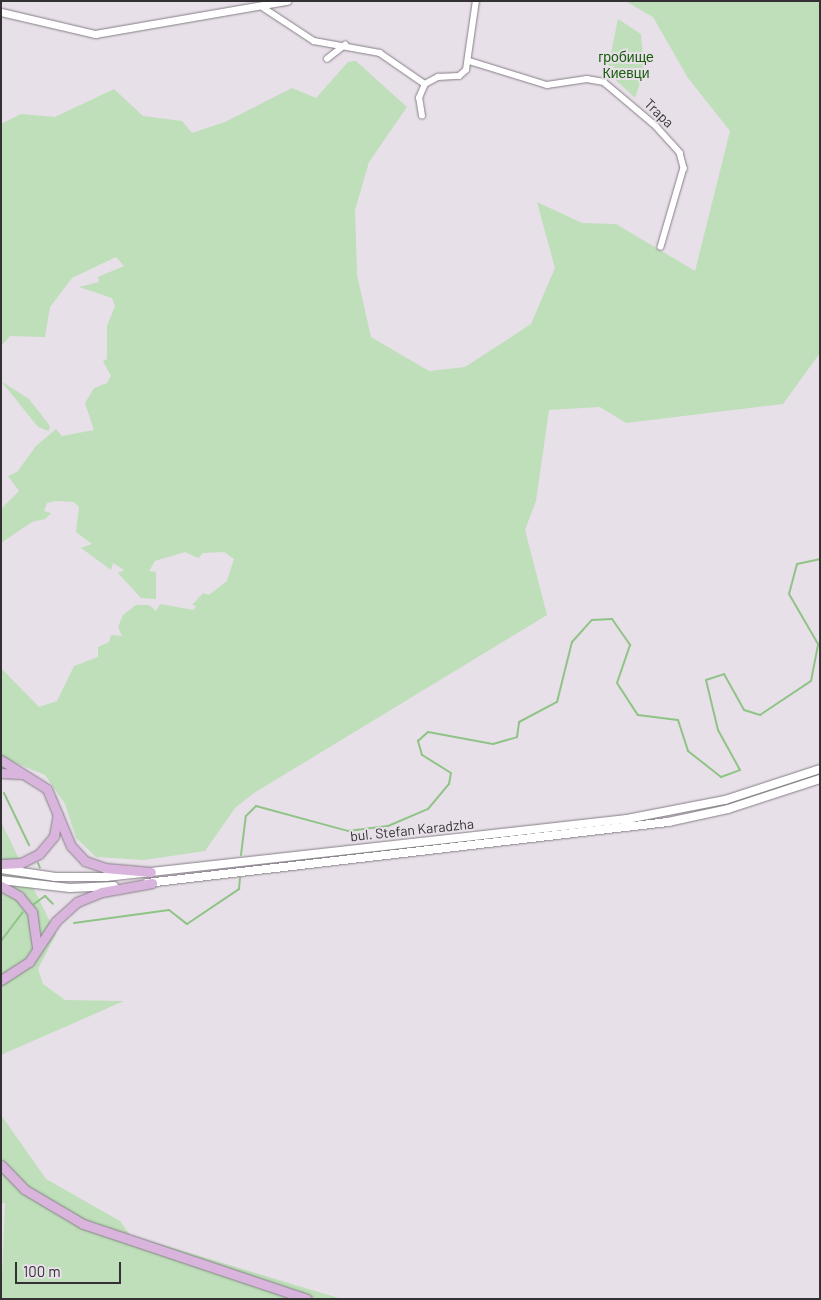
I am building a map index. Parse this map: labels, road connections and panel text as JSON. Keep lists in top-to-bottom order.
{
  "streets": {
    "main road": ["bul. Stefan Karadzha"],
    "street": ["Trapa"]
  },
  "parks": ["гробище Киевци"],
  "scale_bar": "100 m"
}
